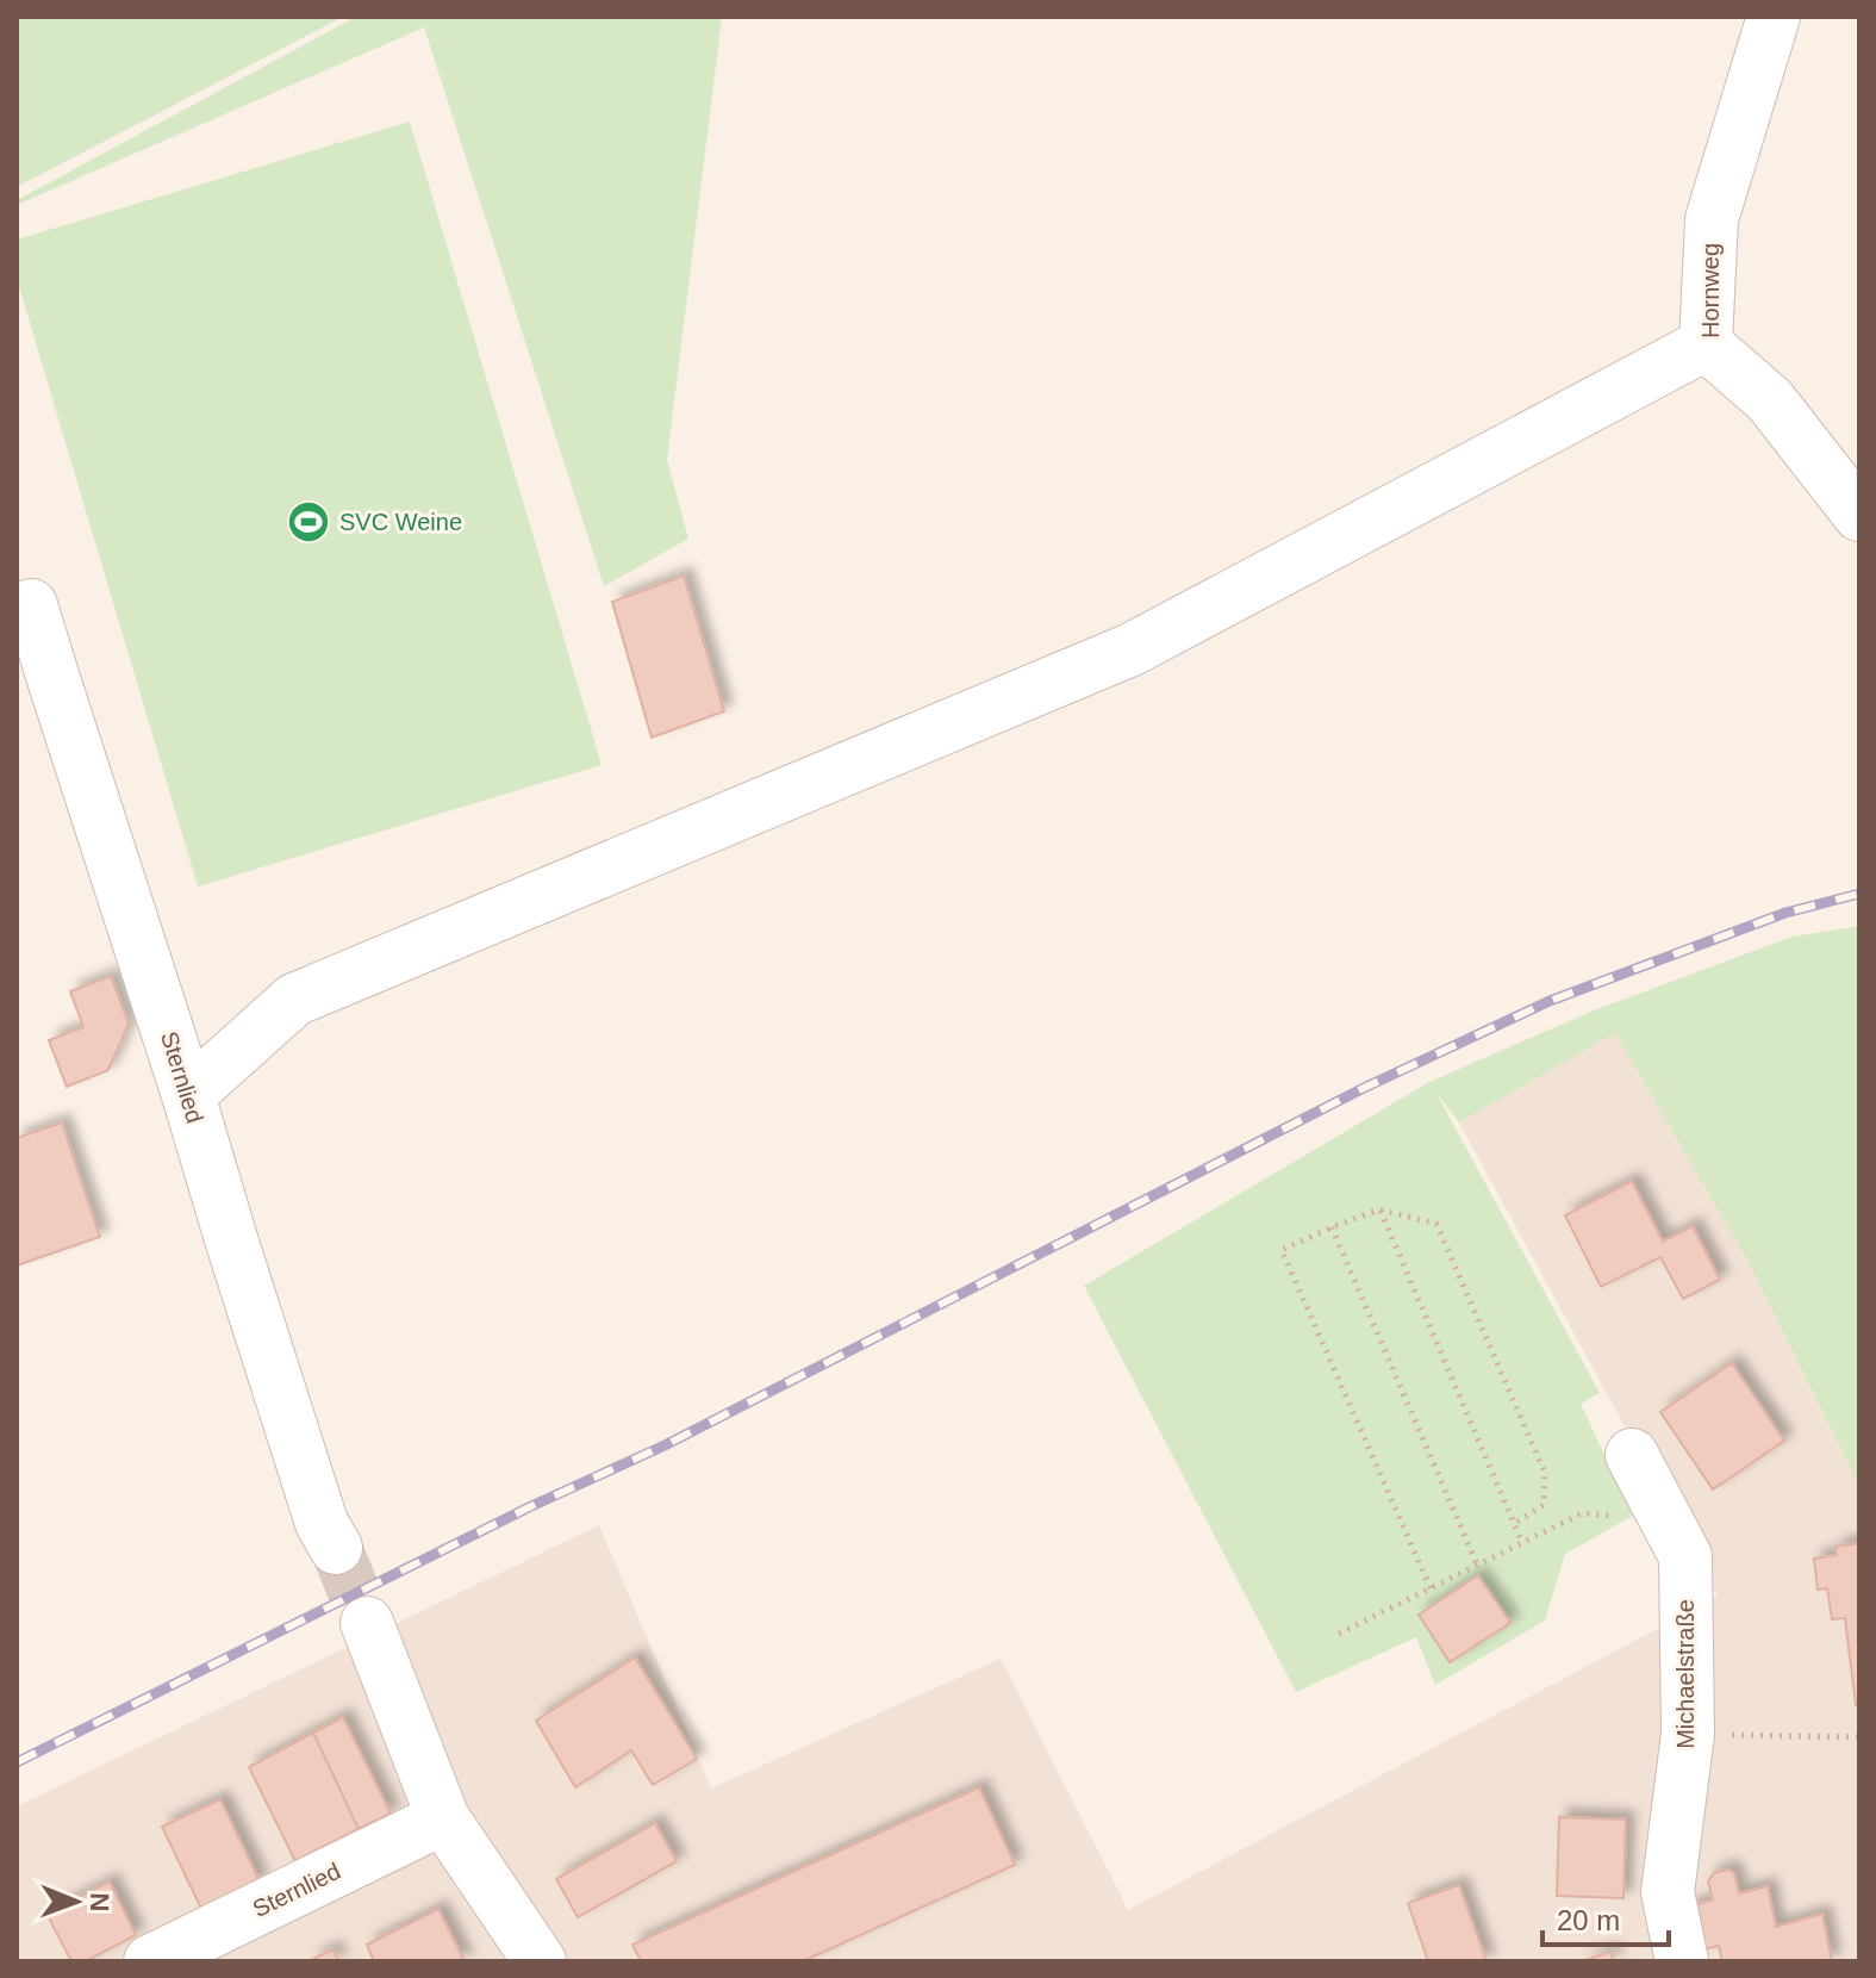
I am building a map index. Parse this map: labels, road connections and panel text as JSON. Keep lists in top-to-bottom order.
{
  "streets": {
    "street": ["Hornweg", "Sternlied", "Michaelstraße"]
  },
  "places": {
    "sports": ["SVC Weine"]
  },
  "scale_bar": "20 m",
  "north": "right"
}
